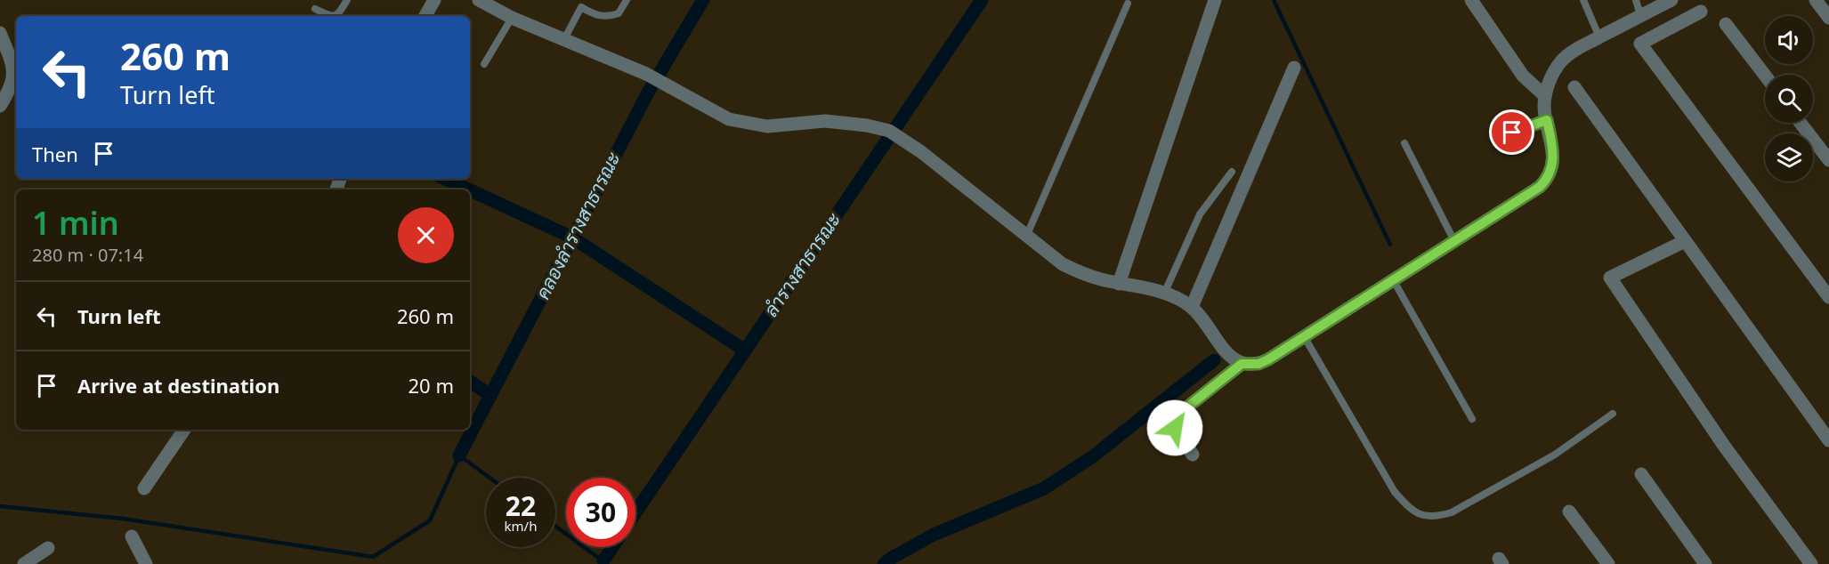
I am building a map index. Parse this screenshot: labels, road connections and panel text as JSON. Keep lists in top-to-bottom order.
{
  "water": ["คลองลำรางสาธารณะ", "ลำรางสาธารณะ"],
  "page": {
    "turn": ["260 m", "Turn left"],
    "then": "Then",
    "heading": ["1 min", "280 m · 07:14"],
    "list": [
      {
        "name": "Turn left",
        "value": "260 m"
      },
      {
        "name": "Arrive at destination",
        "value": "20 m"
      }
    ],
    "speed": "22 km/h",
    "limit": "30"
  }
}
